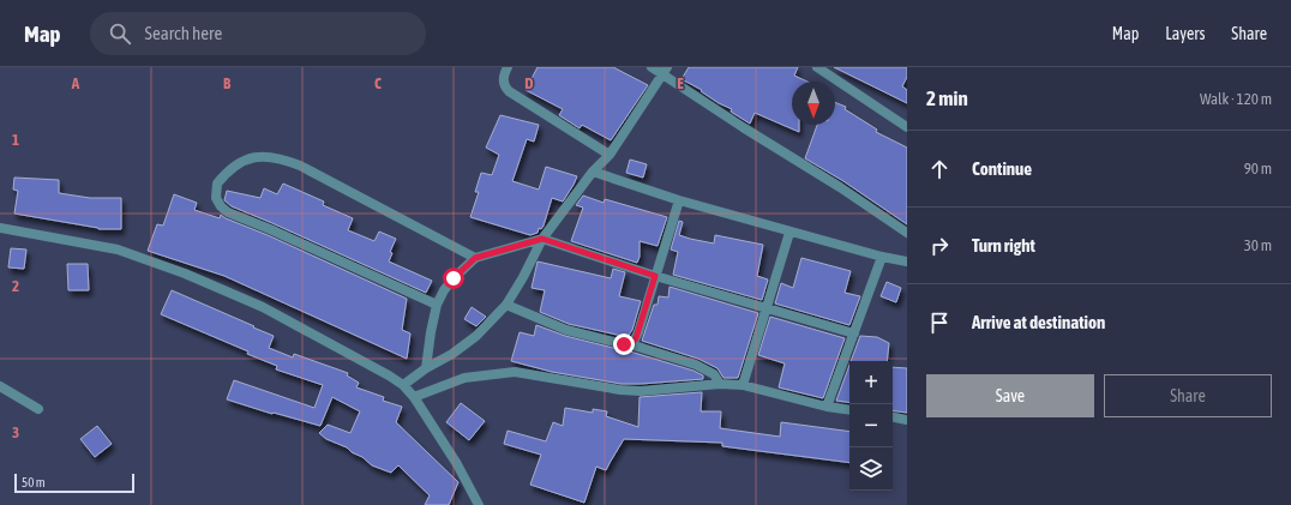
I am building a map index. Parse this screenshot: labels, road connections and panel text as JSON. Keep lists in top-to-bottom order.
{
  "scale_bar": "50 m",
  "north": "bottom",
  "page": {
    "header": "Map",
    "search": "Search here",
    "nav": ["Map", "Layers", "Share"],
    "heading": ["2 min", "Walk · 120 m"],
    "list": [
      ["Continue", "90 m"],
      ["Turn right", "30 m"],
      "Arrive at destination"
    ],
    "buttons": ["Save", "Share"],
    "map_buttons": ["+", "−"],
    "scale": "50 m"
  },
  "grid": {
    "columns": [
      "A",
      "B",
      "C",
      "D",
      "E"
    ],
    "rows": ["1", "2", "3"]
  }
}
